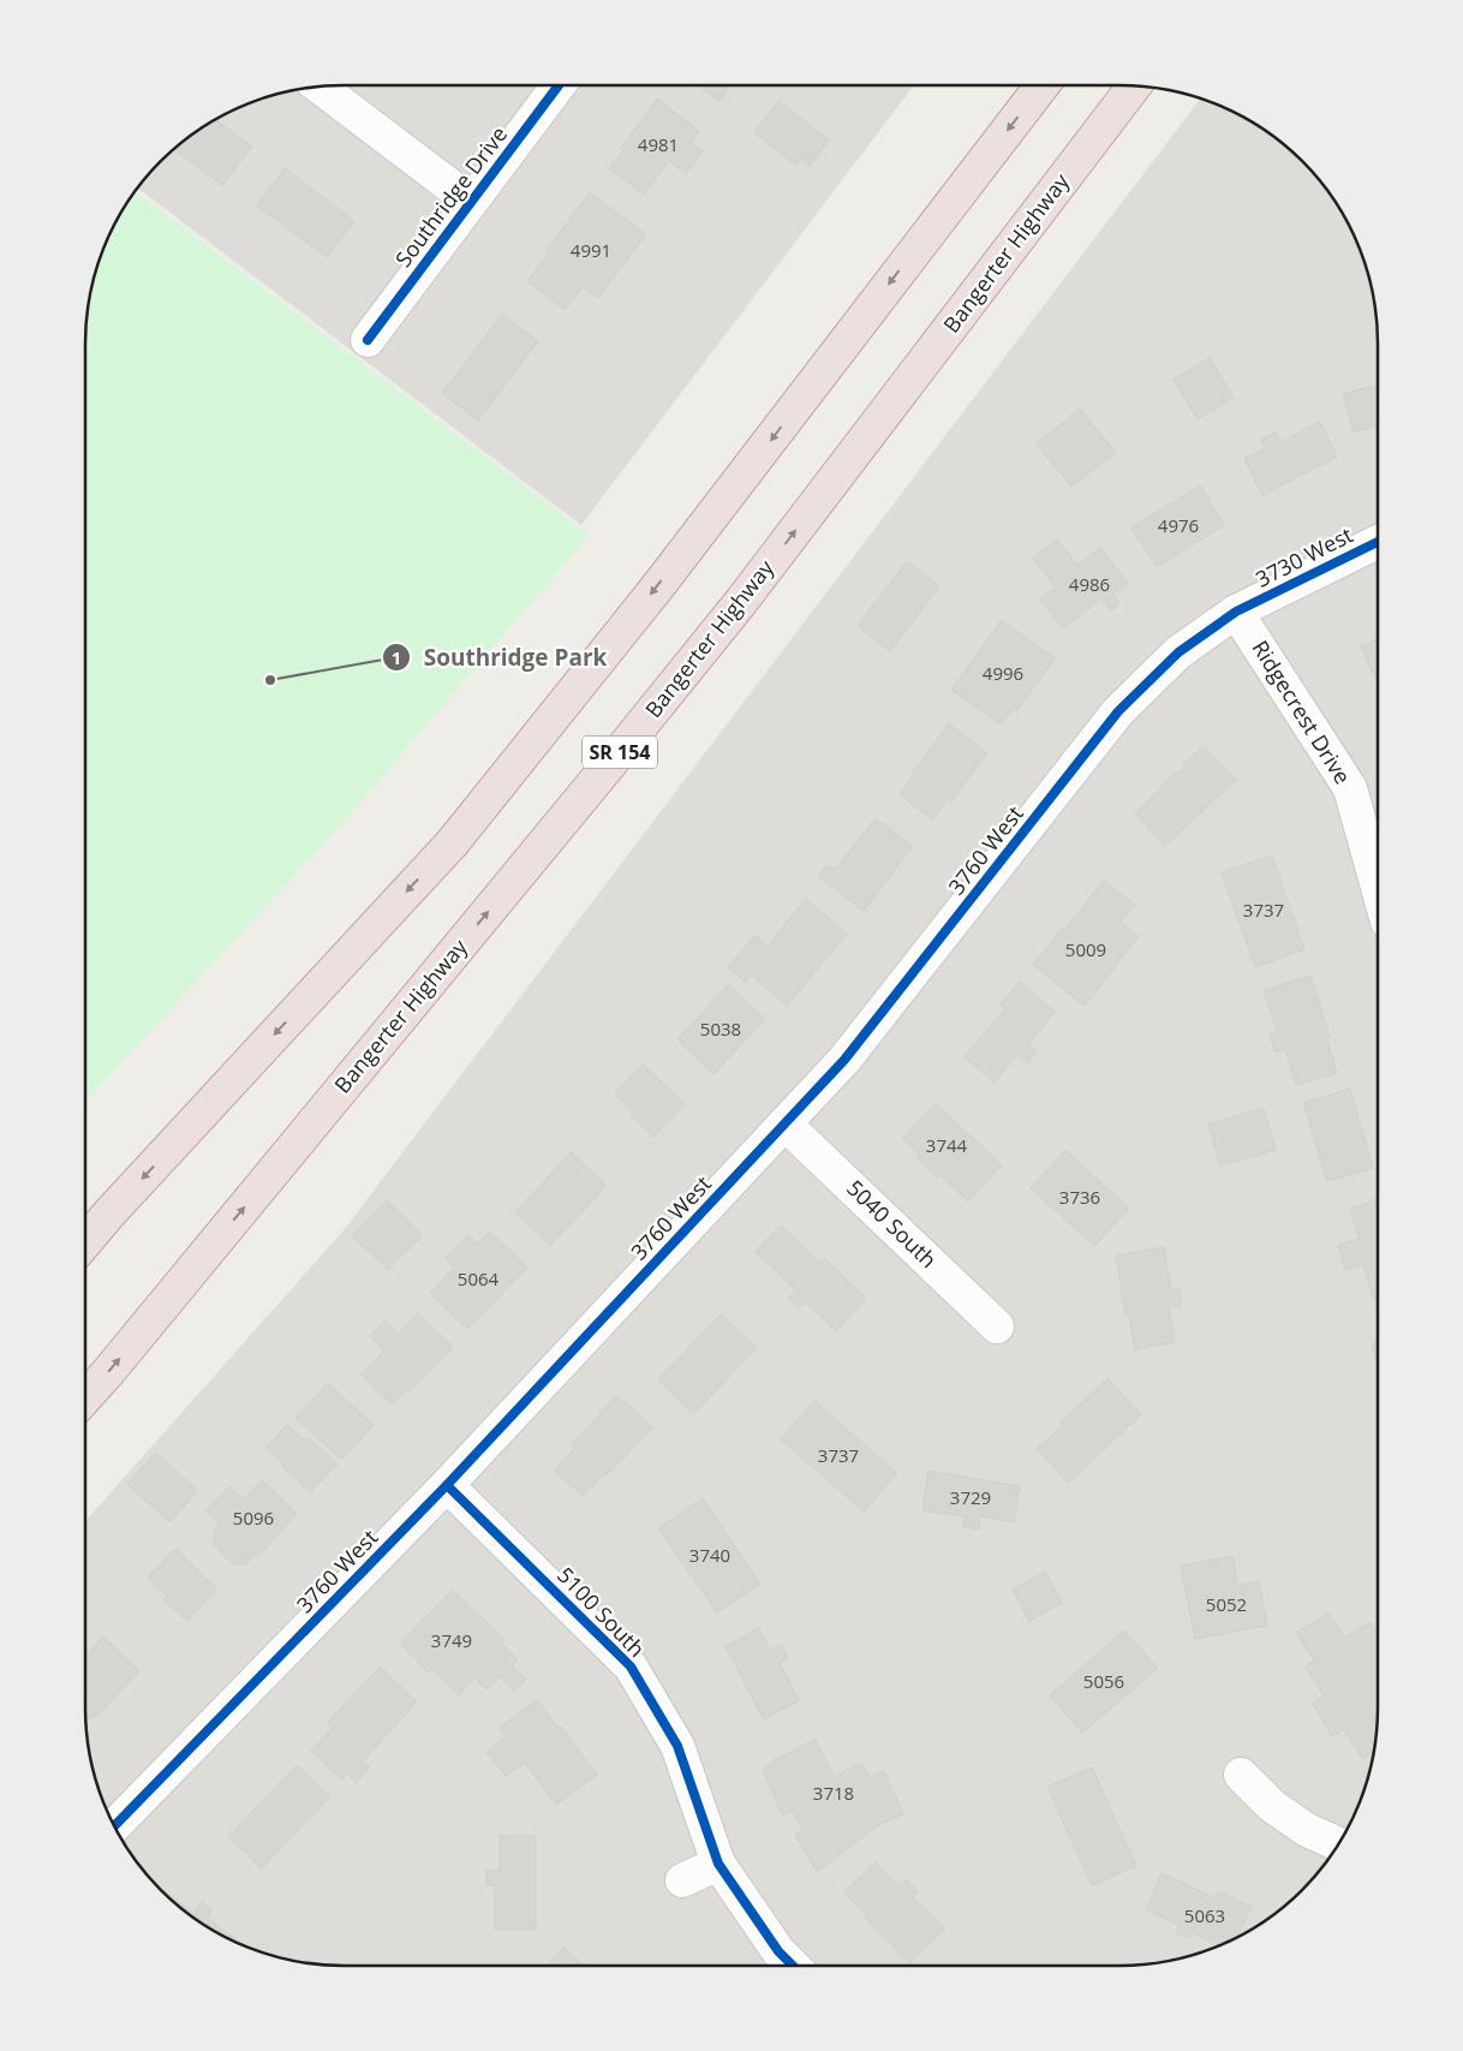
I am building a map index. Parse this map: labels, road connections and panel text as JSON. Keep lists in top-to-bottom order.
{
  "streets": {
    "highway": ["Bangerter Highway", "SR 154"],
    "street": [
      "Southridge Drive",
      "3730 West",
      "Ridgecrest Drive",
      "3760 West",
      "5040 South",
      "5100 South"
    ]
  },
  "crossings": [
    ["3730 West", "Ridgecrest Drive"],
    ["3730 West", "3760 West"],
    ["Ridgecrest Drive", "3760 West"],
    ["3760 West", "5040 South"],
    ["3760 West", "5100 South"]
  ],
  "places": ["Southridge Park"],
  "house_numbers": [
    "4981",
    "4991",
    "4976",
    "4986",
    "4996",
    "3737",
    "5009",
    "5038",
    "3744",
    "3736",
    "5064",
    "3737",
    "3729",
    "5096",
    "3740",
    "5052",
    "3749",
    "5056",
    "3718",
    "5063"
  ]
}
